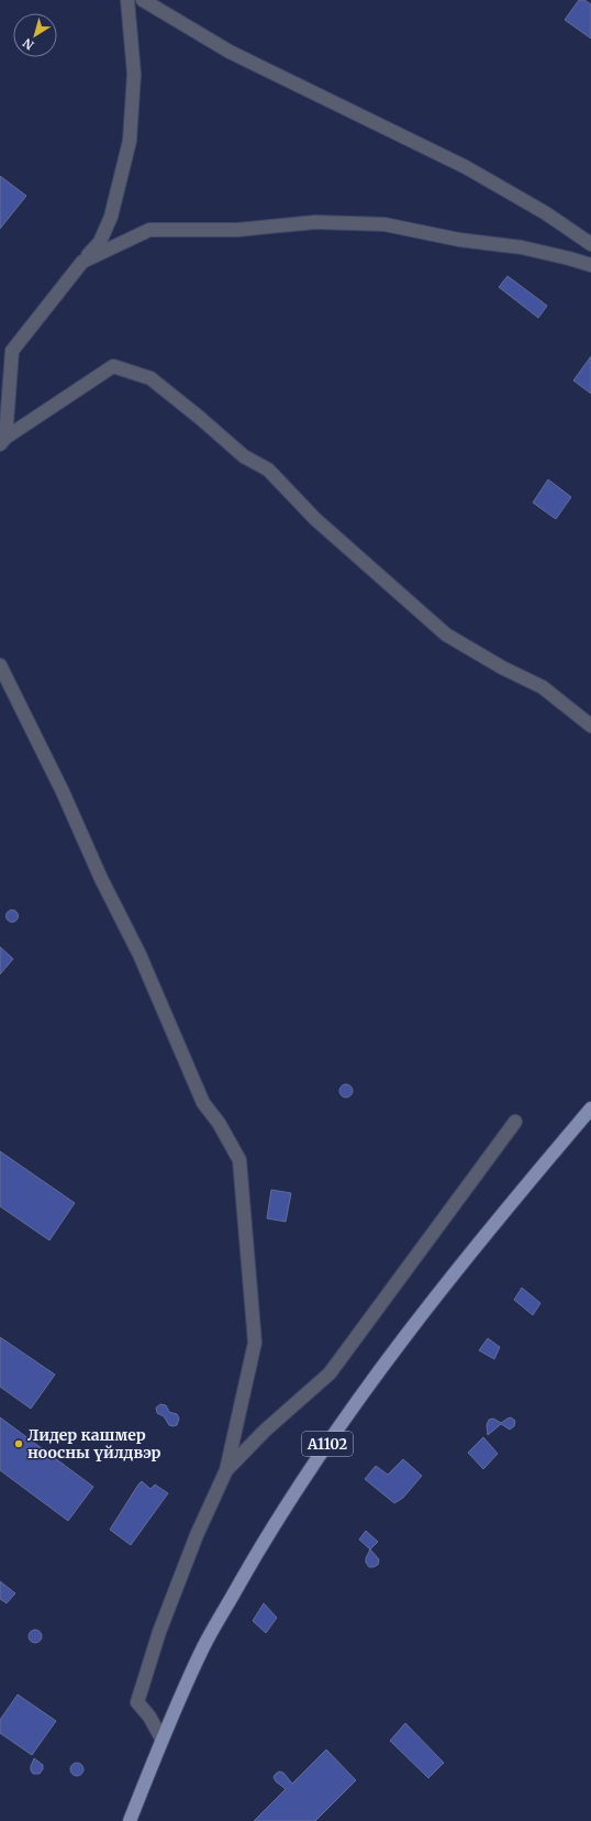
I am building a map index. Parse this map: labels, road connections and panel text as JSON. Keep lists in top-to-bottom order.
{
  "streets": {
    "main road": ["A1102"]
  },
  "places": ["Лидер кашмер ноосны үйлдвэр"],
  "north": "bottom left"
}
